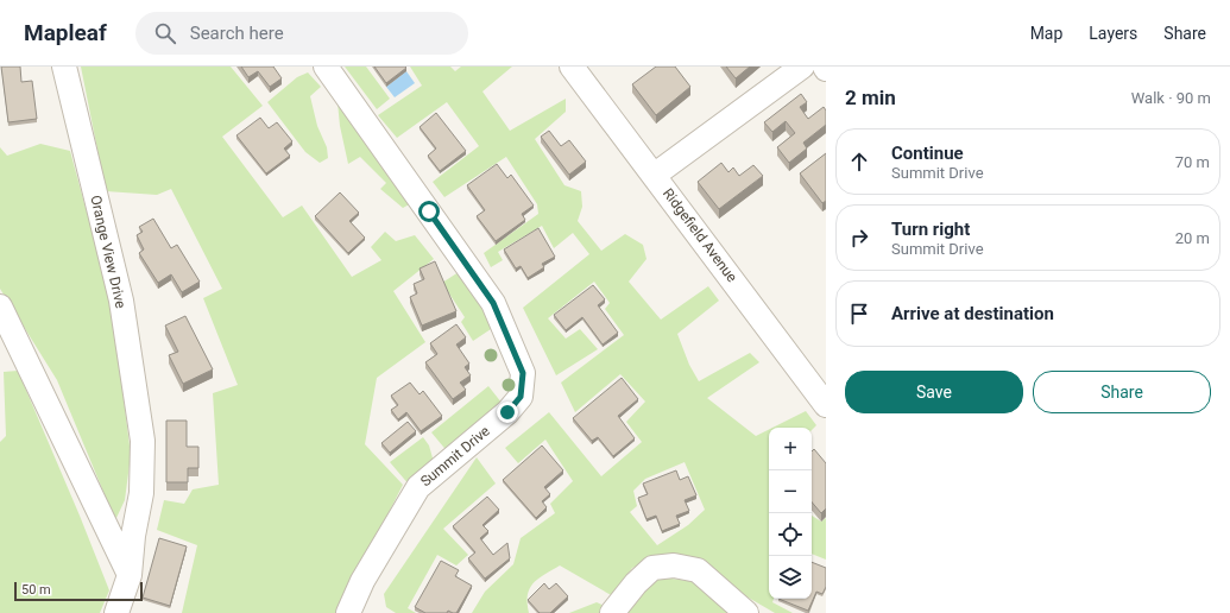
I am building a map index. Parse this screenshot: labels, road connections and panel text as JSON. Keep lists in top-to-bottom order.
{
  "streets": {
    "street": ["Ridgefield Avenue", "Orange View Drive", "Summit Drive"]
  },
  "scale_bar": "50 m",
  "page": {
    "header": "Mapleaf",
    "search": "Search here",
    "nav": ["Map", "Layers", "Share"],
    "heading": ["2 min", "Walk · 90 m"],
    "list": [
      ["Continue", "Summit Drive", "70 m"],
      ["Turn right", "Summit Drive", "20 m"],
      "Arrive at destination"
    ],
    "buttons": ["Save", "Share"],
    "map_buttons": ["+", "−"],
    "scale": "50 m"
  }
}
